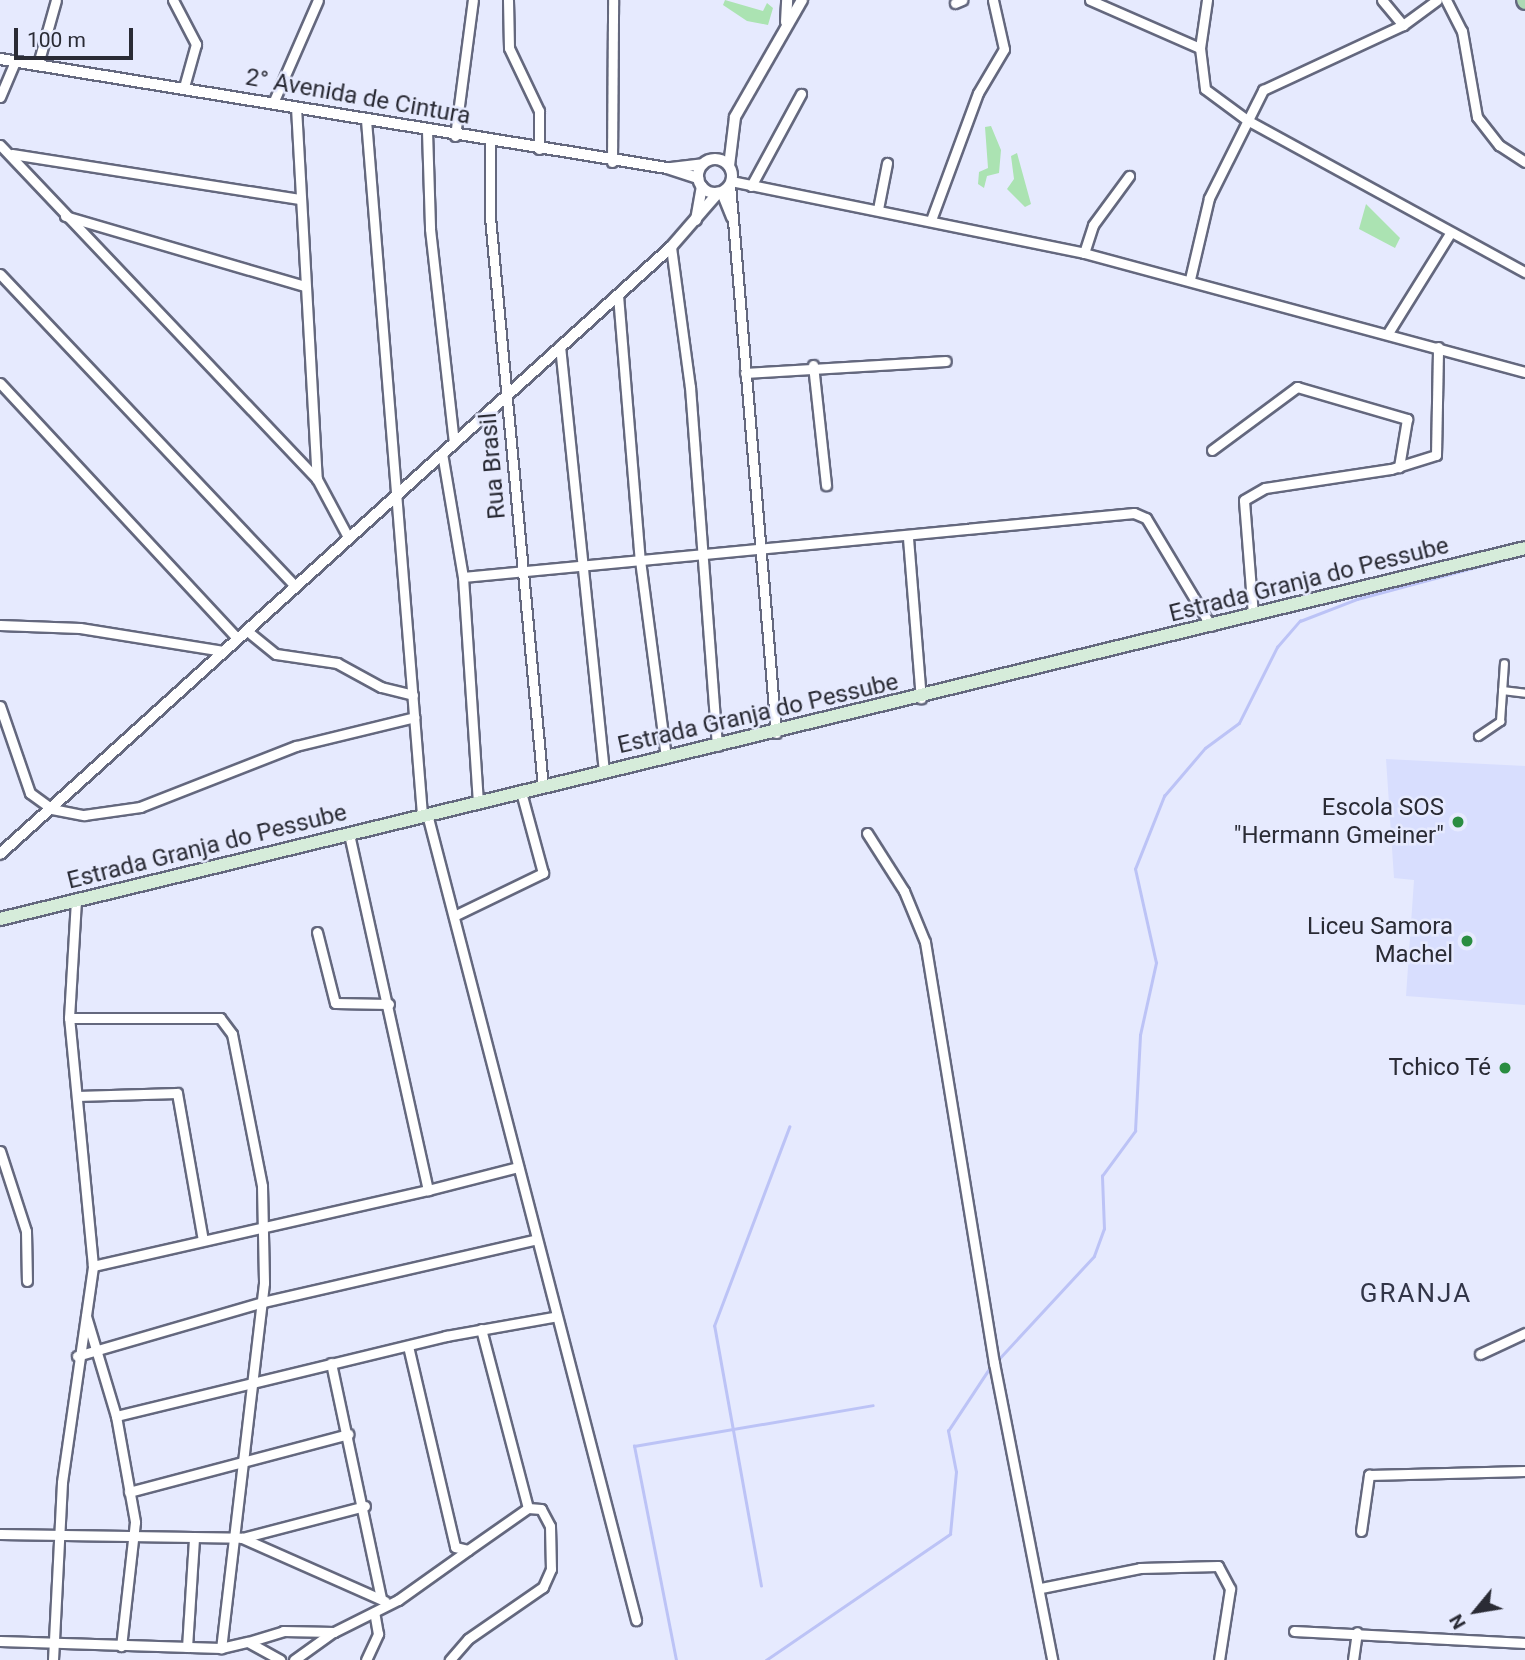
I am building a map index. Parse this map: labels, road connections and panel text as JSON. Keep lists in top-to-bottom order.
{
  "streets": {
    "main road": ["Estrada Granja do Pessube"],
    "street": ["2° Avenida de Cintura", "Rua Brasil"]
  },
  "crossings": [
    ["2° Avenida de Cintura", "Rua Brasil"],
    ["Rua Brasil", "Estrada Granja do Pessube"]
  ],
  "districts": ["GRANJA"],
  "places": ["Escola SOS \"Hermann Gmeiner\"", "Liceu Samora Machel", "Tchico Té"],
  "scale_bar": "100 m",
  "north": "bottom left"
}
